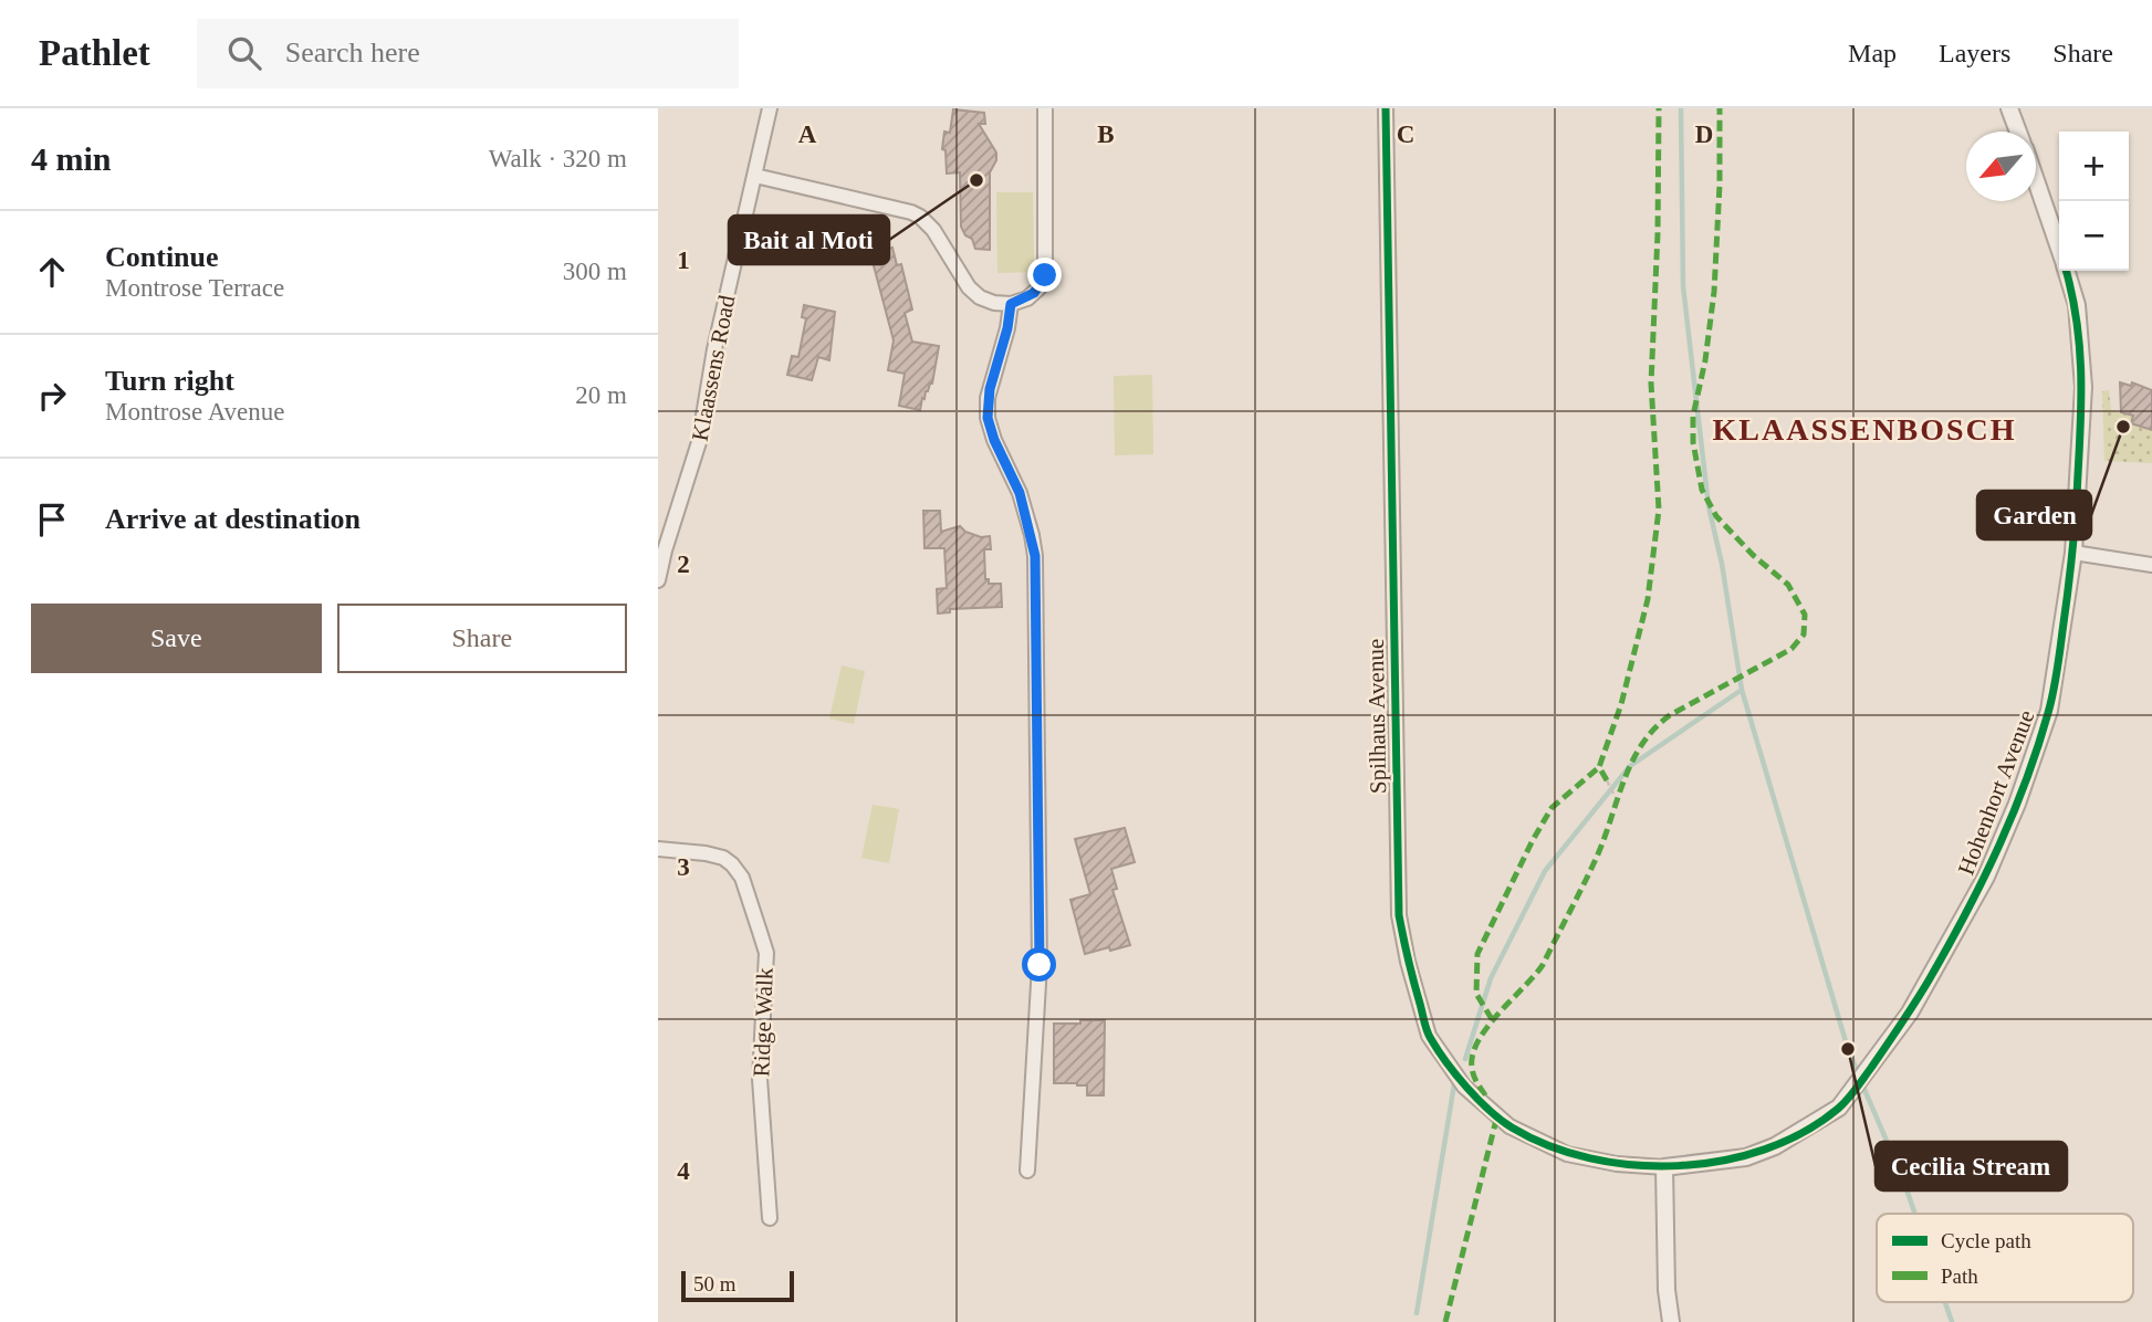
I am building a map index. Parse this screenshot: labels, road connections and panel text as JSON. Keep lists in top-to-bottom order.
{
  "streets": {
    "street": [
      "Klaassens Road",
      "Spilhaus Avenue",
      "Hohenhort Avenue",
      "Ridge Walk"
    ]
  },
  "crossings": [
    ["Spilhaus Avenue", "Hohenhort Avenue"]
  ],
  "districts": ["KLAASSENBOSCH"],
  "places": ["Bait al Moti", "Garden", "Cecilia Stream"],
  "legend": ["Cycle path", "Path"],
  "scale_bar": "50 m",
  "north": "bottom left",
  "page": {
    "header": "Pathlet",
    "search": "Search here",
    "nav": ["Map", "Layers", "Share"],
    "heading": ["4 min", "Walk · 320 m"],
    "map_buttons": ["+", "−"],
    "list": [
      ["Continue", "Montrose Terrace", "300 m"],
      ["Turn right", "Montrose Avenue", "20 m"],
      "Arrive at destination"
    ],
    "buttons": ["Save", "Share"],
    "scale": "50 m"
  },
  "grid": {
    "columns": [
      "A",
      "B",
      "C",
      "D"
    ],
    "rows": [
      "1",
      "2",
      "3",
      "4"
    ]
  }
}
